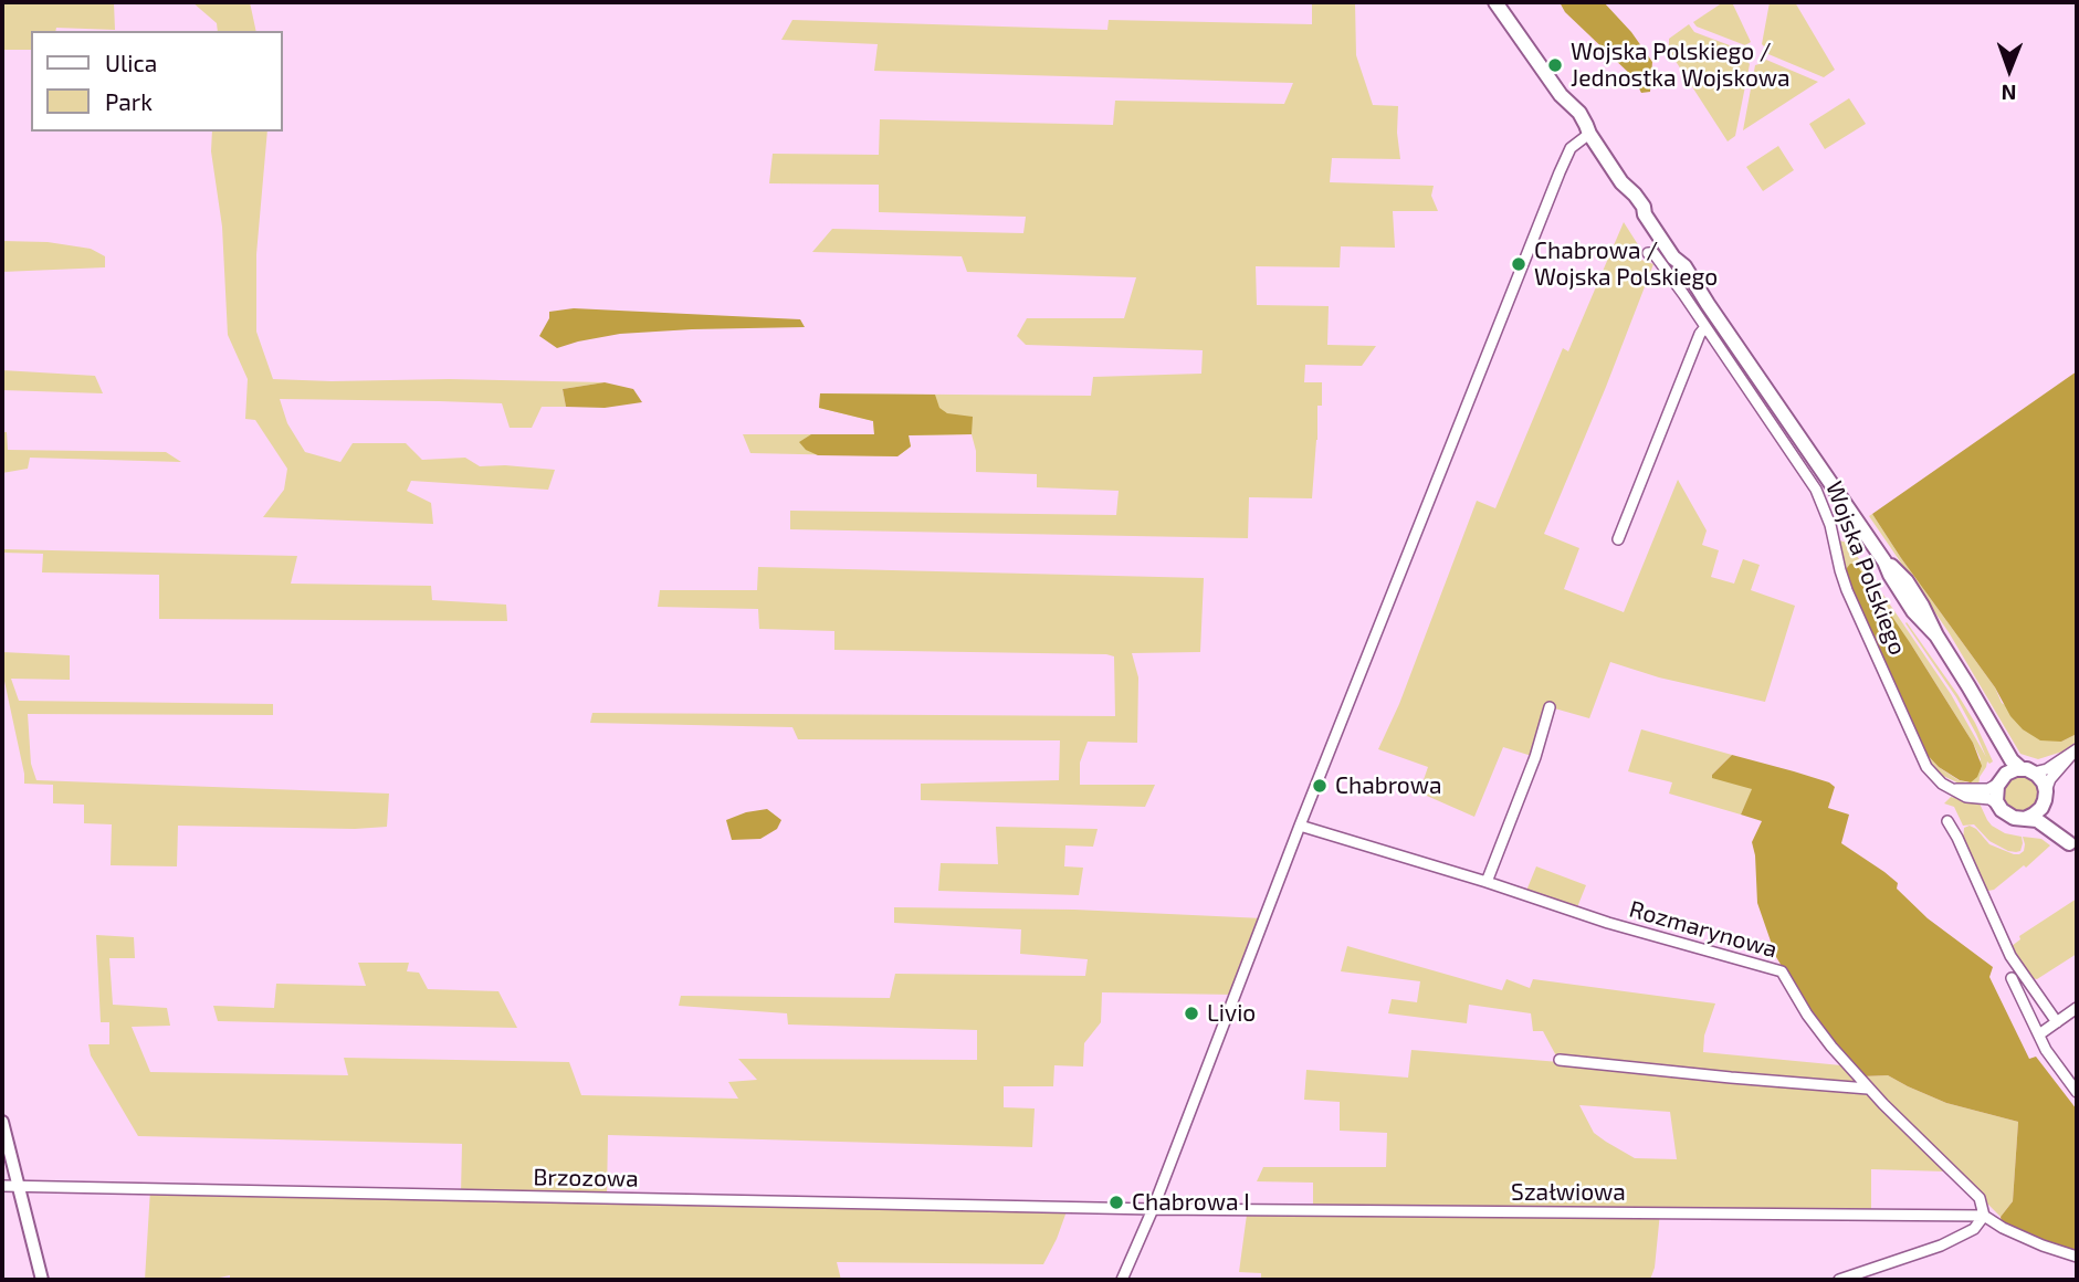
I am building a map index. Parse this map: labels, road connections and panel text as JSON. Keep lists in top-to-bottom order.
{
  "streets": {
    "main road": ["Wojska Polskiego"],
    "street": ["Rozmarynowa", "Brzozowa", "Szałwiowa"]
  },
  "crossings": [
    ["Rozmarynowa", "Szałwiowa"],
    ["Brzozowa", "Szałwiowa"]
  ],
  "places": [
    "Wojska Polskiego / Jednostka Wojskowa",
    "Chabrowa / Wojska Polskiego",
    "Chabrowa",
    "Livio",
    "Chabrowa I"
  ],
  "legend": ["Ulica", "Park"],
  "north": "bottom"
}
